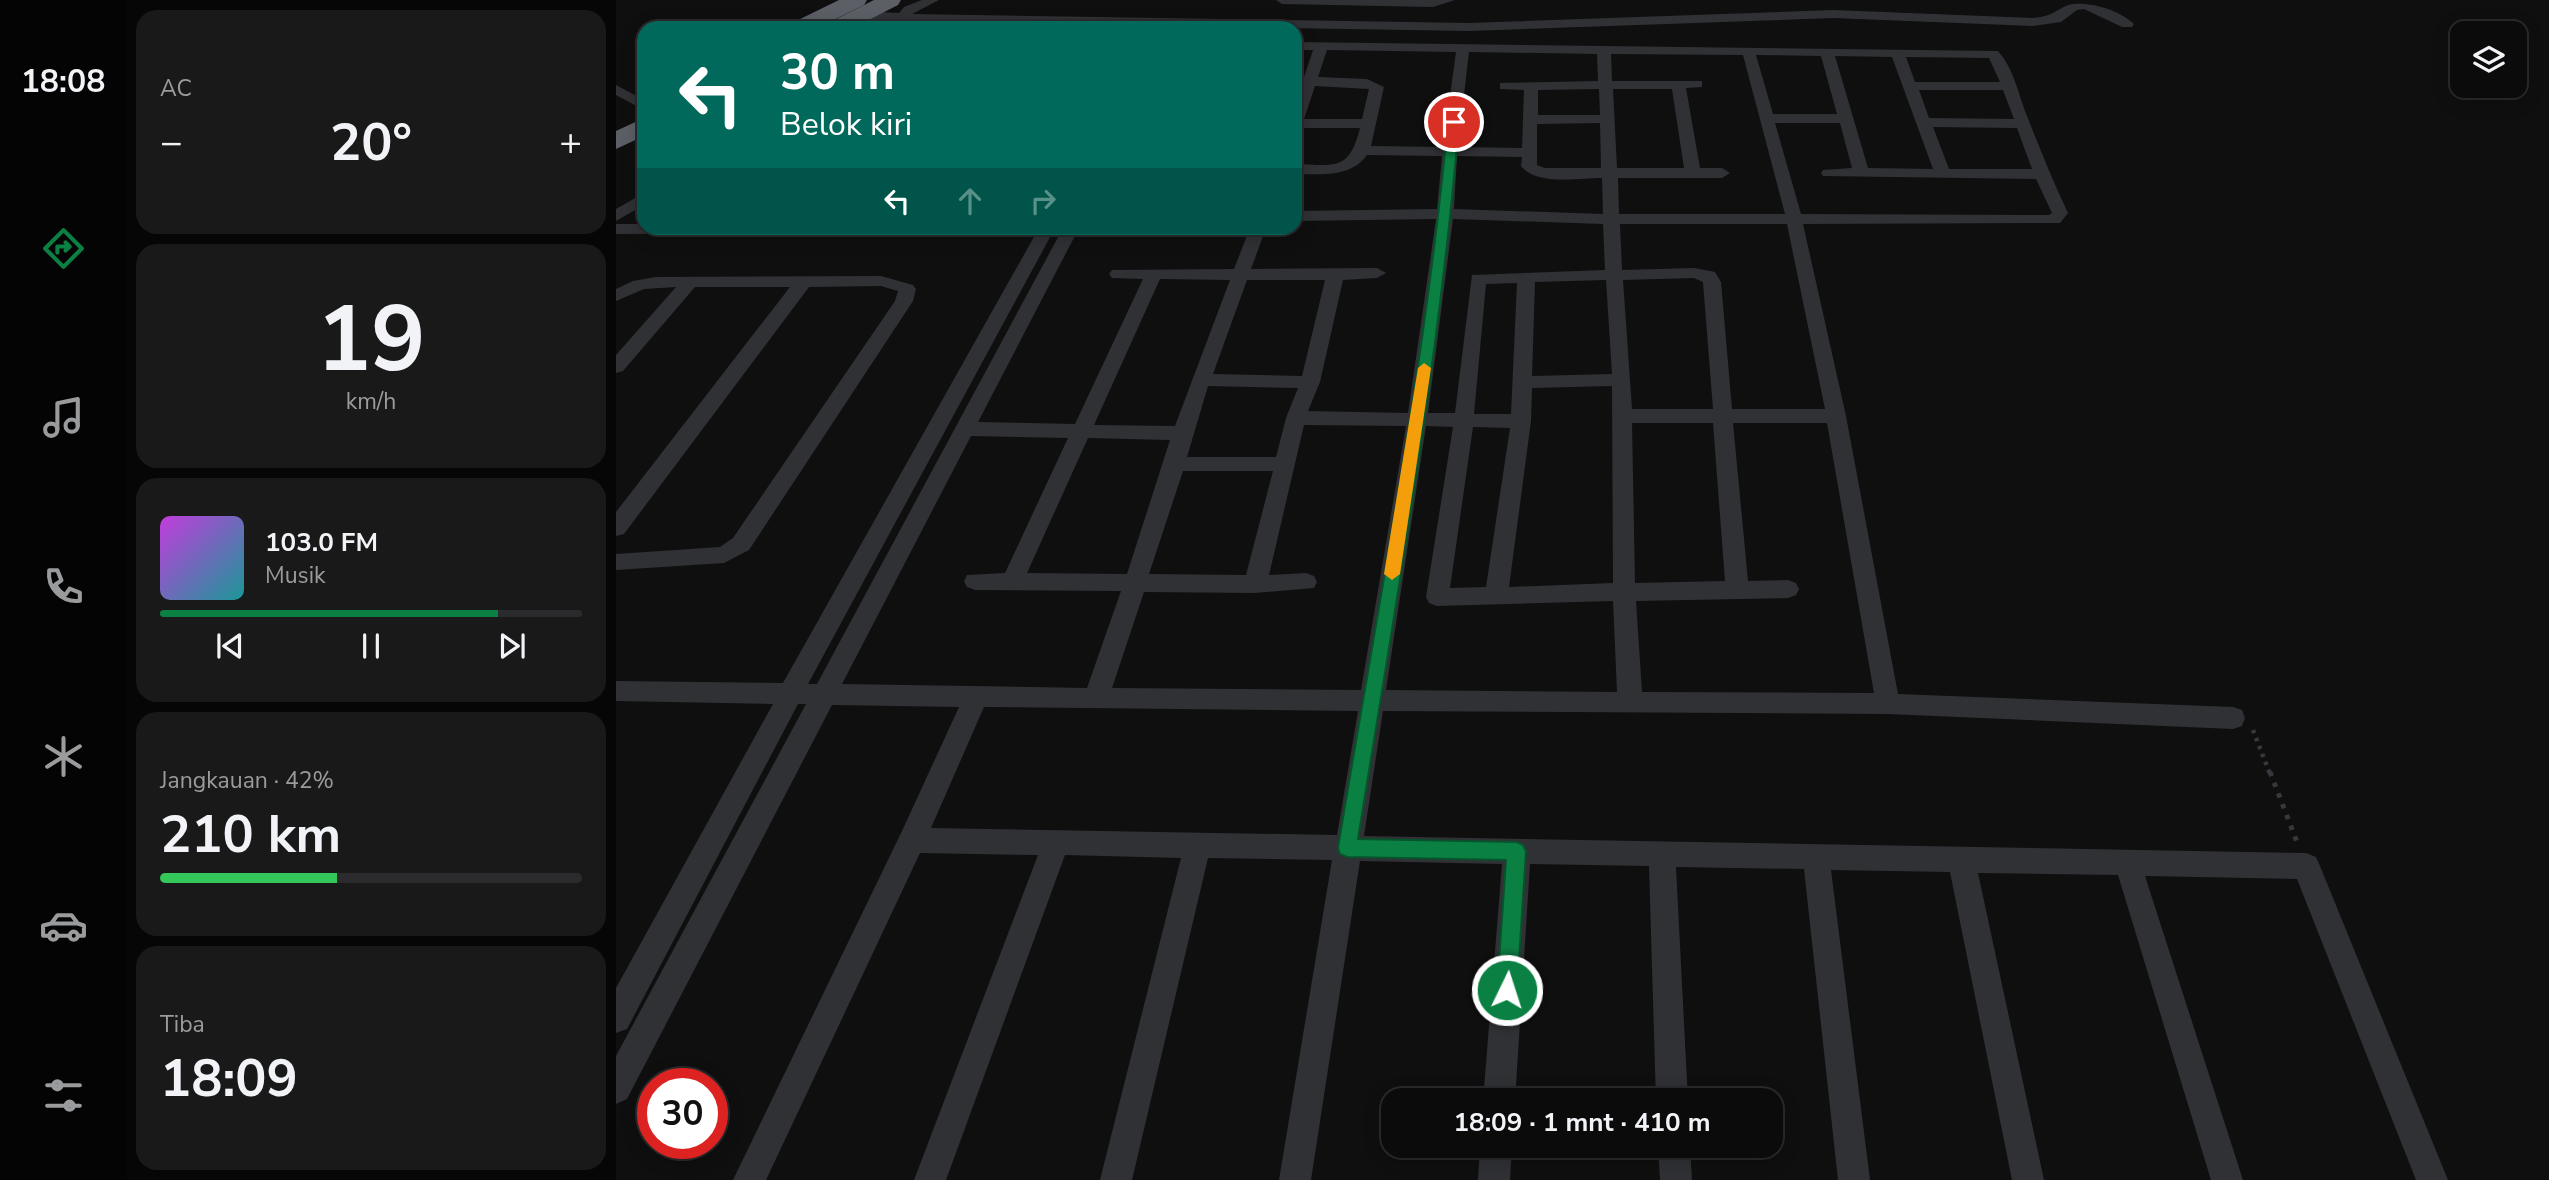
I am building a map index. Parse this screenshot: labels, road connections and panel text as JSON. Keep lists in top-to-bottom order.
{
  "page": {
    "tabs": "18:08",
    "tile": [
      "AC",
      ["19", "km/h"],
      ["Jangkauan · 42%", "210 km"],
      ["Tiba", "18:09"]
    ],
    "turn": ["30 m", "Belok kiri"],
    "heat": ["−", "20°", "+"],
    "song": ["103.0 FM", "Musik"],
    "limit": "30",
    "trip": "18:09 · 1 mnt · 410 m"
  }
}
